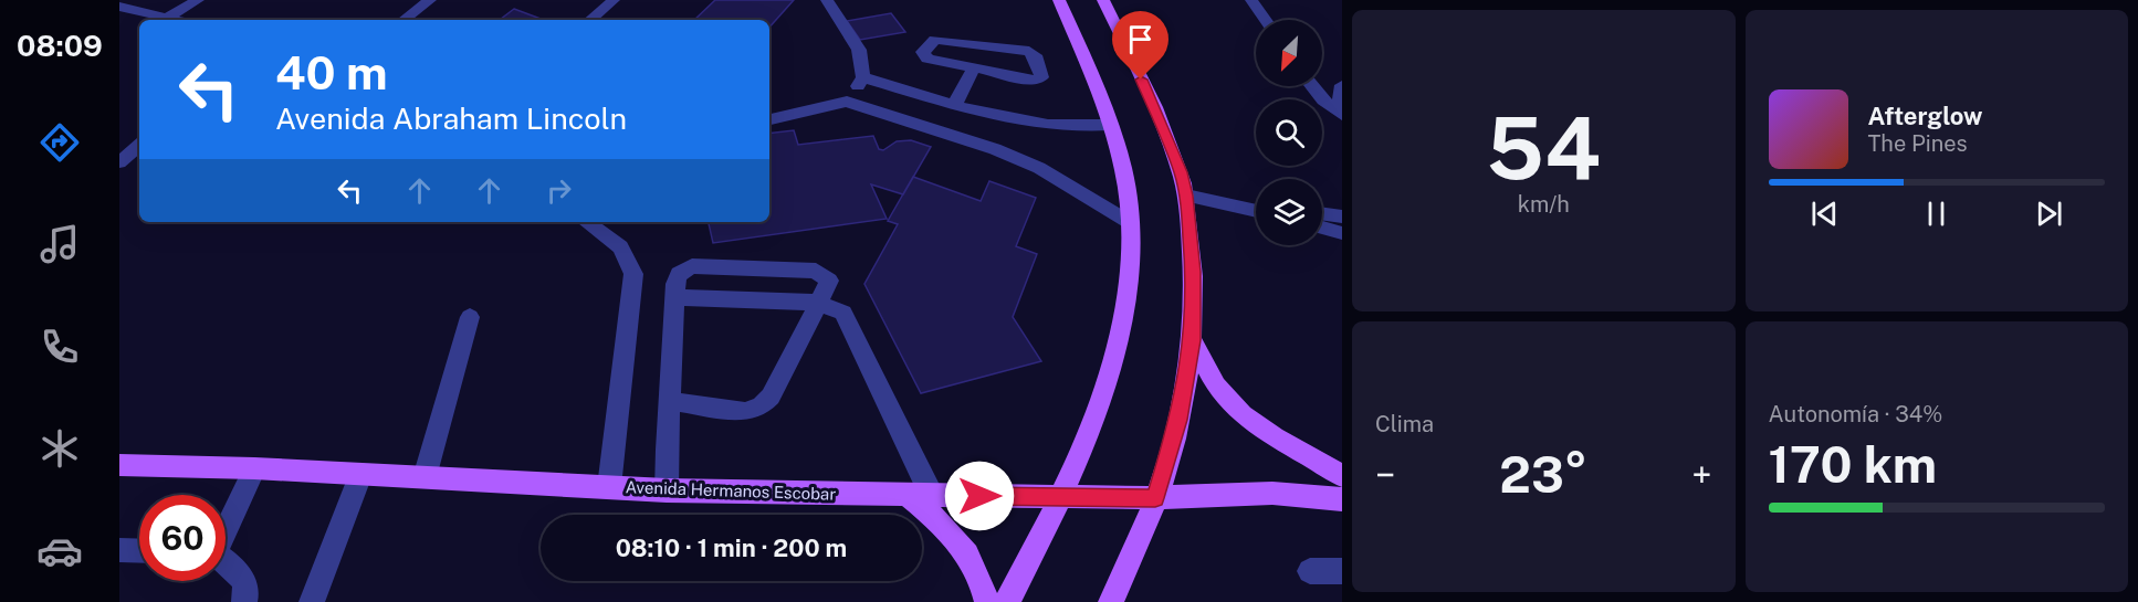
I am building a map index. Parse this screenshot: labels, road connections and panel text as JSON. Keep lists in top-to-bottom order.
{
  "streets": {
    "main road": ["Avenida Hermanos Escobar"]
  },
  "north": "bottom left",
  "page": {
    "tabs": "08:09",
    "tile": [
      ["54", "km/h"],
      "Clima",
      ["Autonomía · 34%", "170 km"]
    ],
    "turn": ["40 m", "Avenida Abraham Lincoln"],
    "song": ["Afterglow", "The Pines"],
    "heat": ["−", "23°", "+"],
    "limit": "60",
    "trip": "08:10 · 1 min · 200 m"
  }
}
